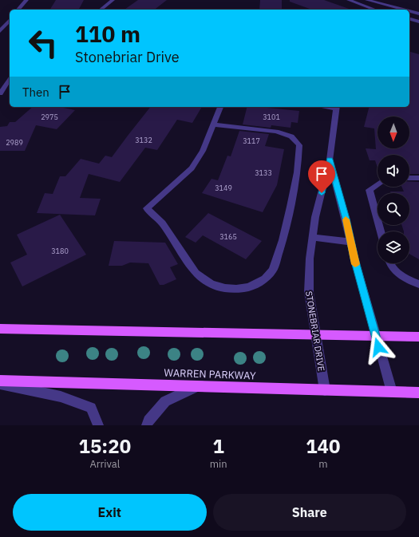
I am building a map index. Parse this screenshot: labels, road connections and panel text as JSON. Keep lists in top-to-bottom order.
{
  "streets": {
    "main road": ["WARREN PARKWAY"],
    "street": ["STONEBRIAR DRIVE"]
  },
  "crossings": [
    ["STONEBRIAR DRIVE", "WARREN PARKWAY"]
  ],
  "house_numbers": [
    "2975",
    "3101",
    "3132",
    "3117",
    "2989",
    "3133",
    "3149",
    "3165",
    "3180"
  ],
  "north": "bottom",
  "page": {
    "turn": ["110 m", "Stonebriar Drive"],
    "then": "Then",
    "eta": [
      "15:20",
      "Arrival",
      "1",
      "min",
      "140",
      "m"
    ],
    "buttons": ["Exit", "Share"]
  }
}
